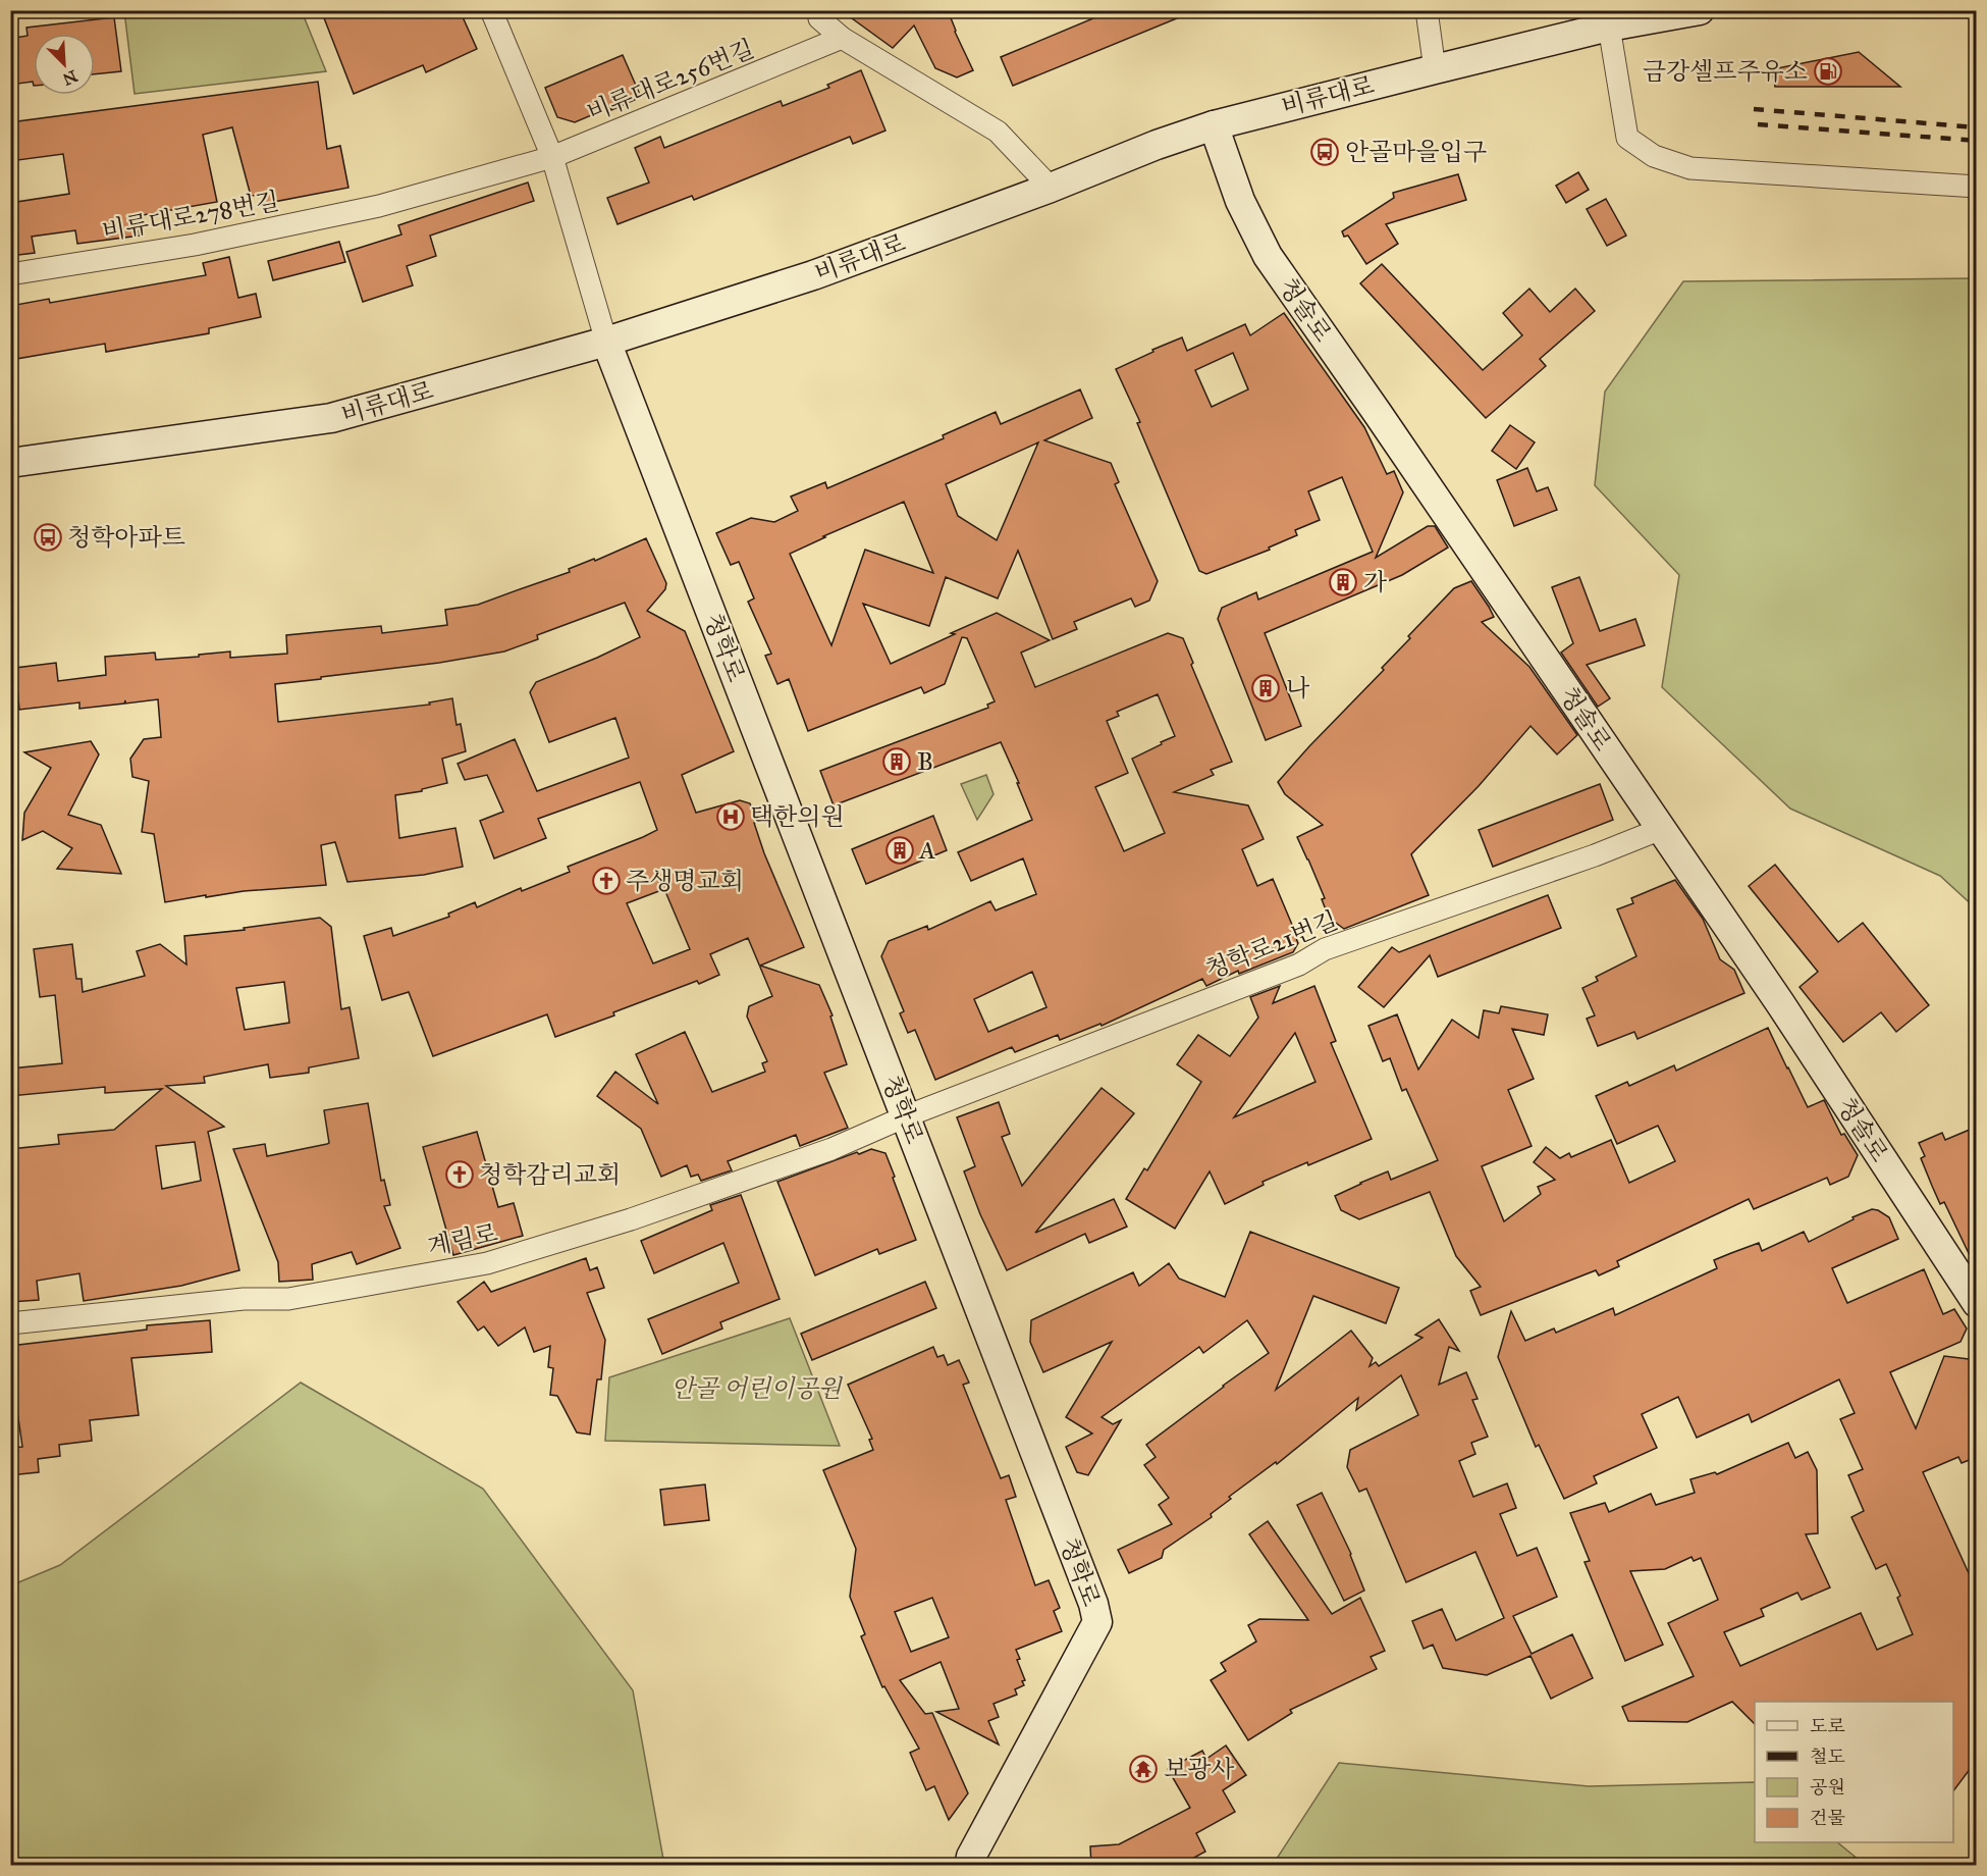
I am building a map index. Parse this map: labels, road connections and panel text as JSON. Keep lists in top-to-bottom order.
{
  "streets": {
    "street": [
      "비류대로256번길",
      "비류대로",
      "비류대로278번길",
      "청솔로",
      "청학로",
      "청학로21번길",
      "계림로"
    ]
  },
  "crossings": [
    ["비류대로256번길", "비류대로278번길"],
    ["비류대로", "청솔로"],
    ["비류대로", "청학로"],
    ["청솔로", "청학로21번길"],
    ["청학로", "청학로21번길"],
    ["청학로", "계림로"],
    ["청학로21번길", "계림로"]
  ],
  "parks": ["안골 어린이공원"],
  "places": {
    "fuel station": ["금강셀프주유소"],
    "bus stop": ["안골마을입구", "청학아파트"],
    "building": [
      "가",
      "나",
      "B",
      "A"
    ],
    "hospital": ["택한의원"],
    "church": ["주생명교회", "청학감리교회"],
    "temple": ["보광사"]
  },
  "legend": [
    "도로",
    "철도",
    "공원",
    "건물"
  ],
  "north": "bottom right"
}
